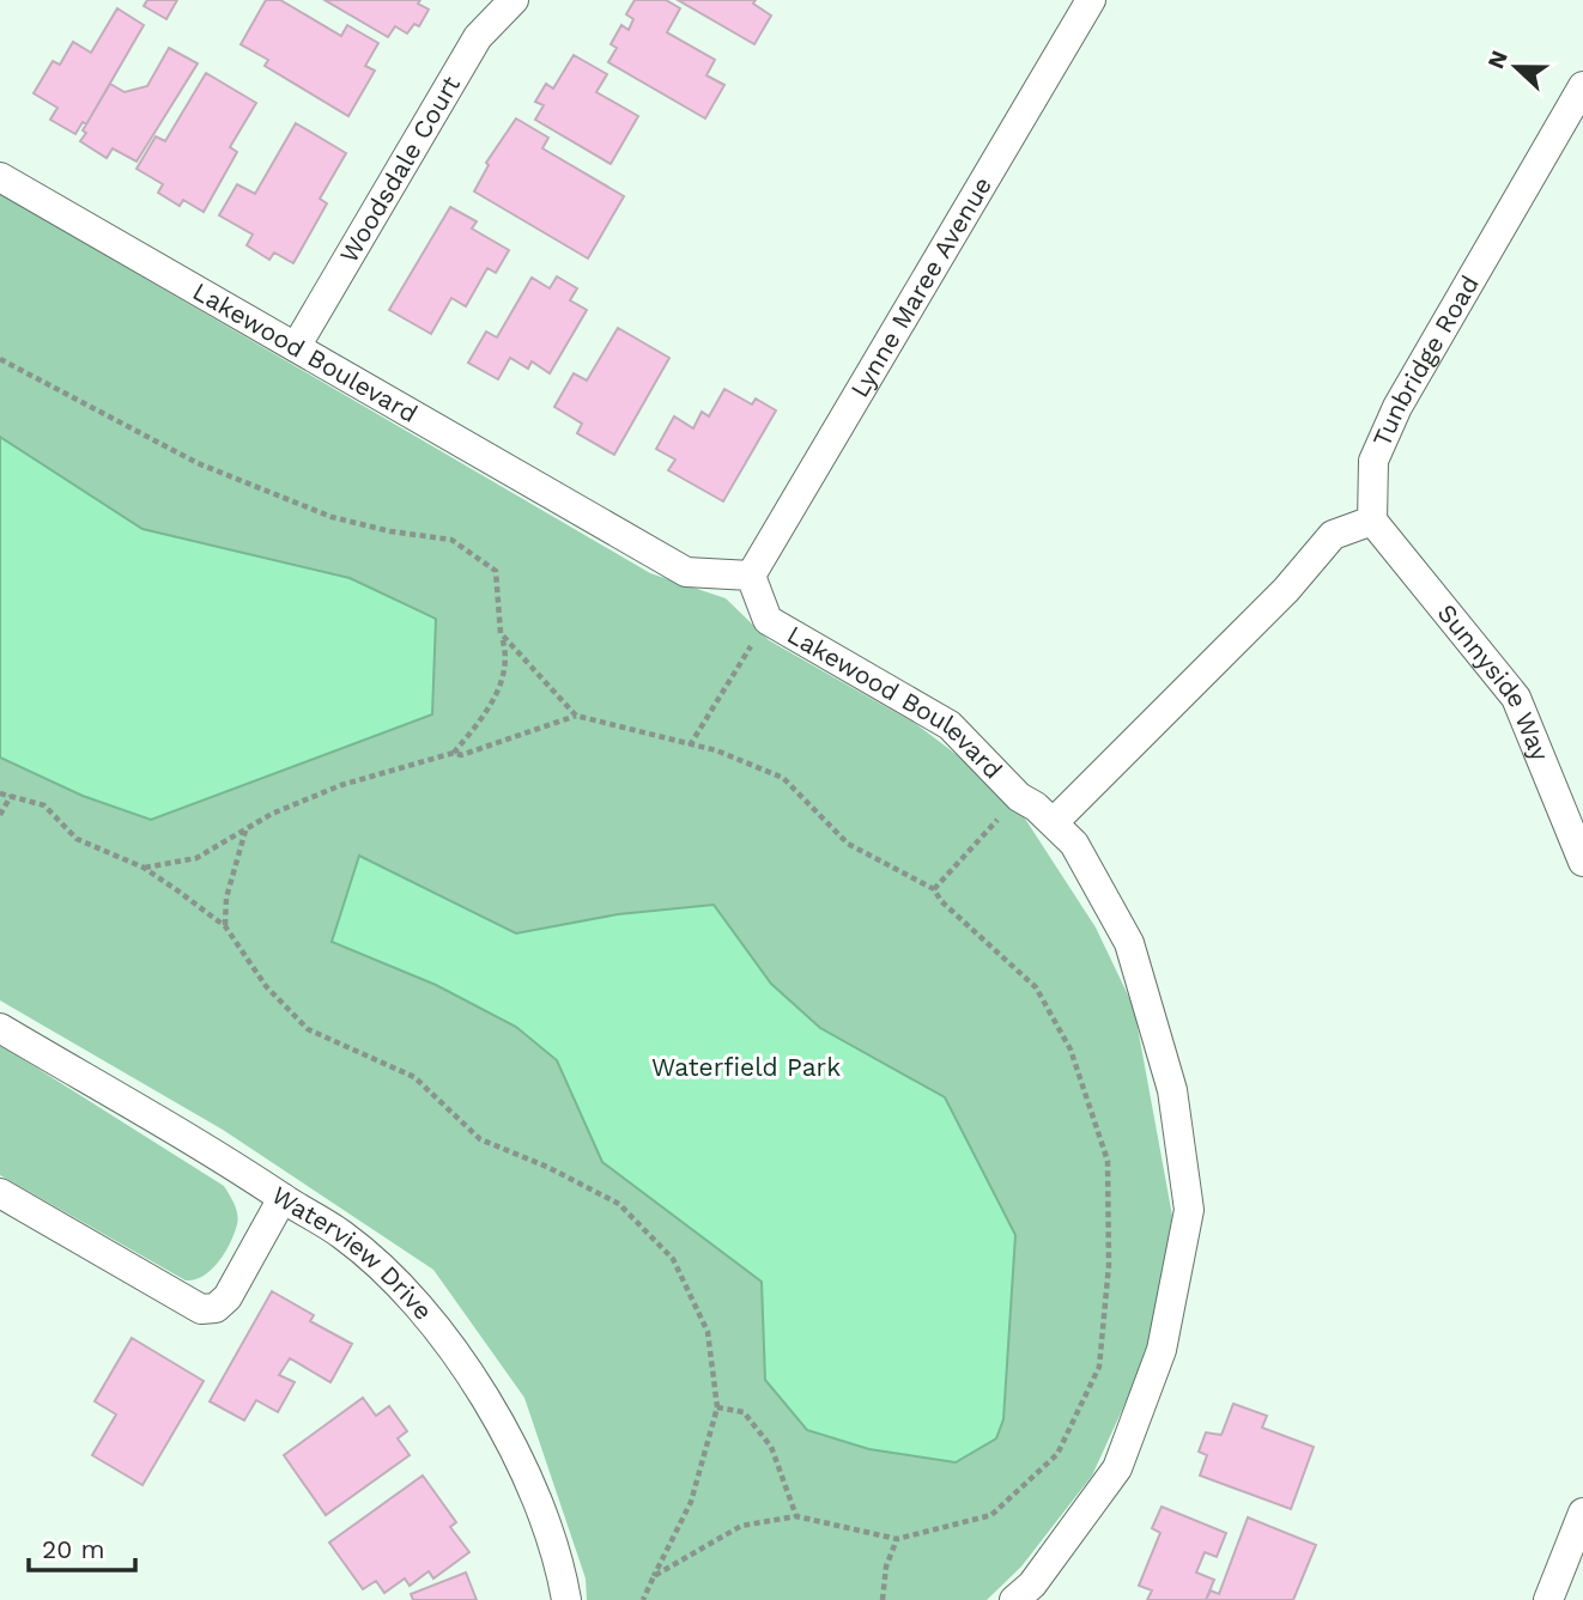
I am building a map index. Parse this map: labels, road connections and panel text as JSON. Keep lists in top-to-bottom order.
{
  "streets": {
    "street": [
      "Woodsdale Court",
      "Lynne Maree Avenue",
      "Lakewood Boulevard",
      "Tunbridge Road",
      "Sunnyside Way",
      "Waterview Drive"
    ]
  },
  "crossings": [
    ["Woodsdale Court", "Lakewood Boulevard"],
    ["Lynne Maree Avenue", "Lakewood Boulevard"],
    ["Tunbridge Road", "Sunnyside Way"]
  ],
  "parks": ["Waterfield Park"],
  "scale_bar": "20 m",
  "north": "left"
}
